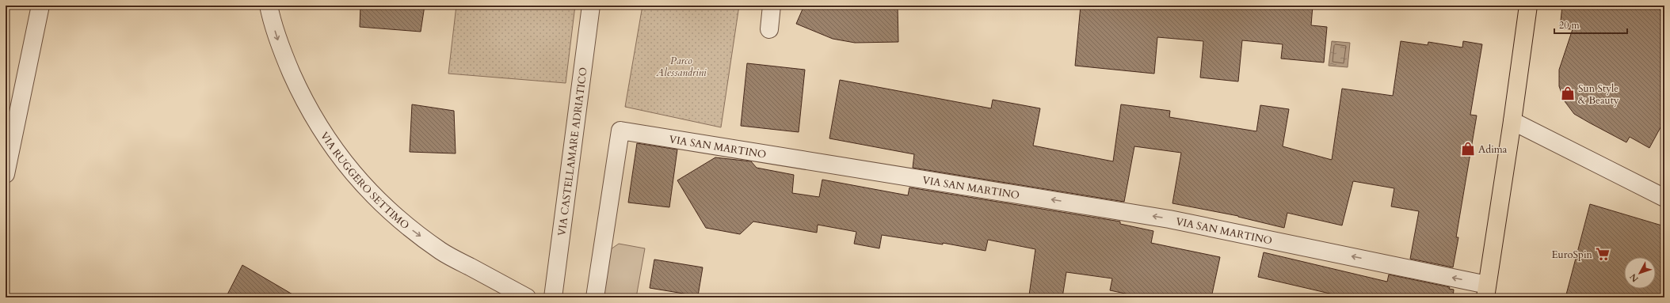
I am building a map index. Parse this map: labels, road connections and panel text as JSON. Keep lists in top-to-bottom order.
{
  "streets": {
    "street": ["VIA SAN MARTINO", "VIA CASTELLAMARE ADRIATICO", "VIA RUGGERO SETTIMO"]
  },
  "one_way": ["VIA SAN MARTINO", "VIA RUGGERO SETTIMO"],
  "parks": ["Parco Alessandrini"],
  "places": {
    "shop": ["Sun Style & Beauty", "Adima"],
    "supermarket": ["EuroSpin"]
  },
  "scale_bar": "20 m",
  "north": "bottom left"
}
